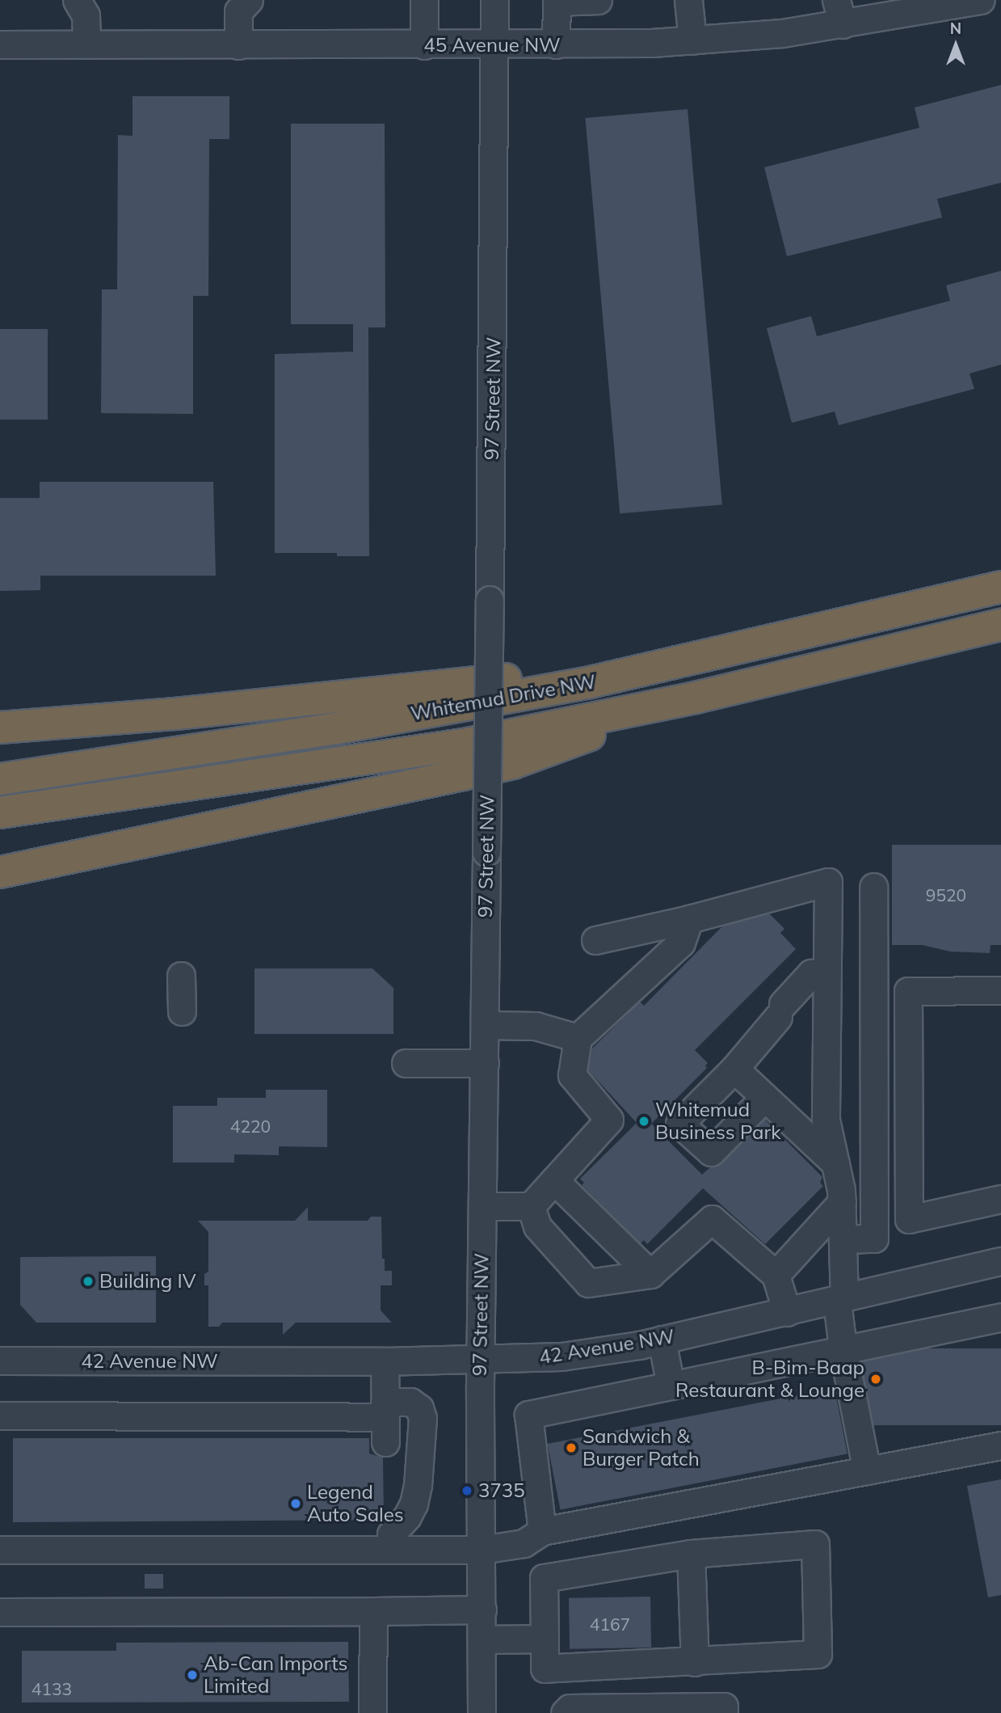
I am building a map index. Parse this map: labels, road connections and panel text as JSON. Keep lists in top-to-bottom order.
{
  "streets": {
    "highway": ["Whitemud Drive NW"],
    "street": ["45 Avenue NW", "97 Street NW", "42 Avenue NW"]
  },
  "crossings": [
    ["45 Avenue NW", "97 Street NW"],
    ["97 Street NW", "42 Avenue NW"]
  ],
  "places": [
    "Whitemud Business Park",
    "Building IV",
    "B-Bim-Baap Restaurant & Lounge",
    "Sandwich & Burger Patch",
    "3735",
    "Legend Auto Sales",
    "Ab-Can Imports Limited"
  ],
  "house_numbers": [
    "9520",
    "4220",
    "4167",
    "4133"
  ],
  "north": "top"
}
